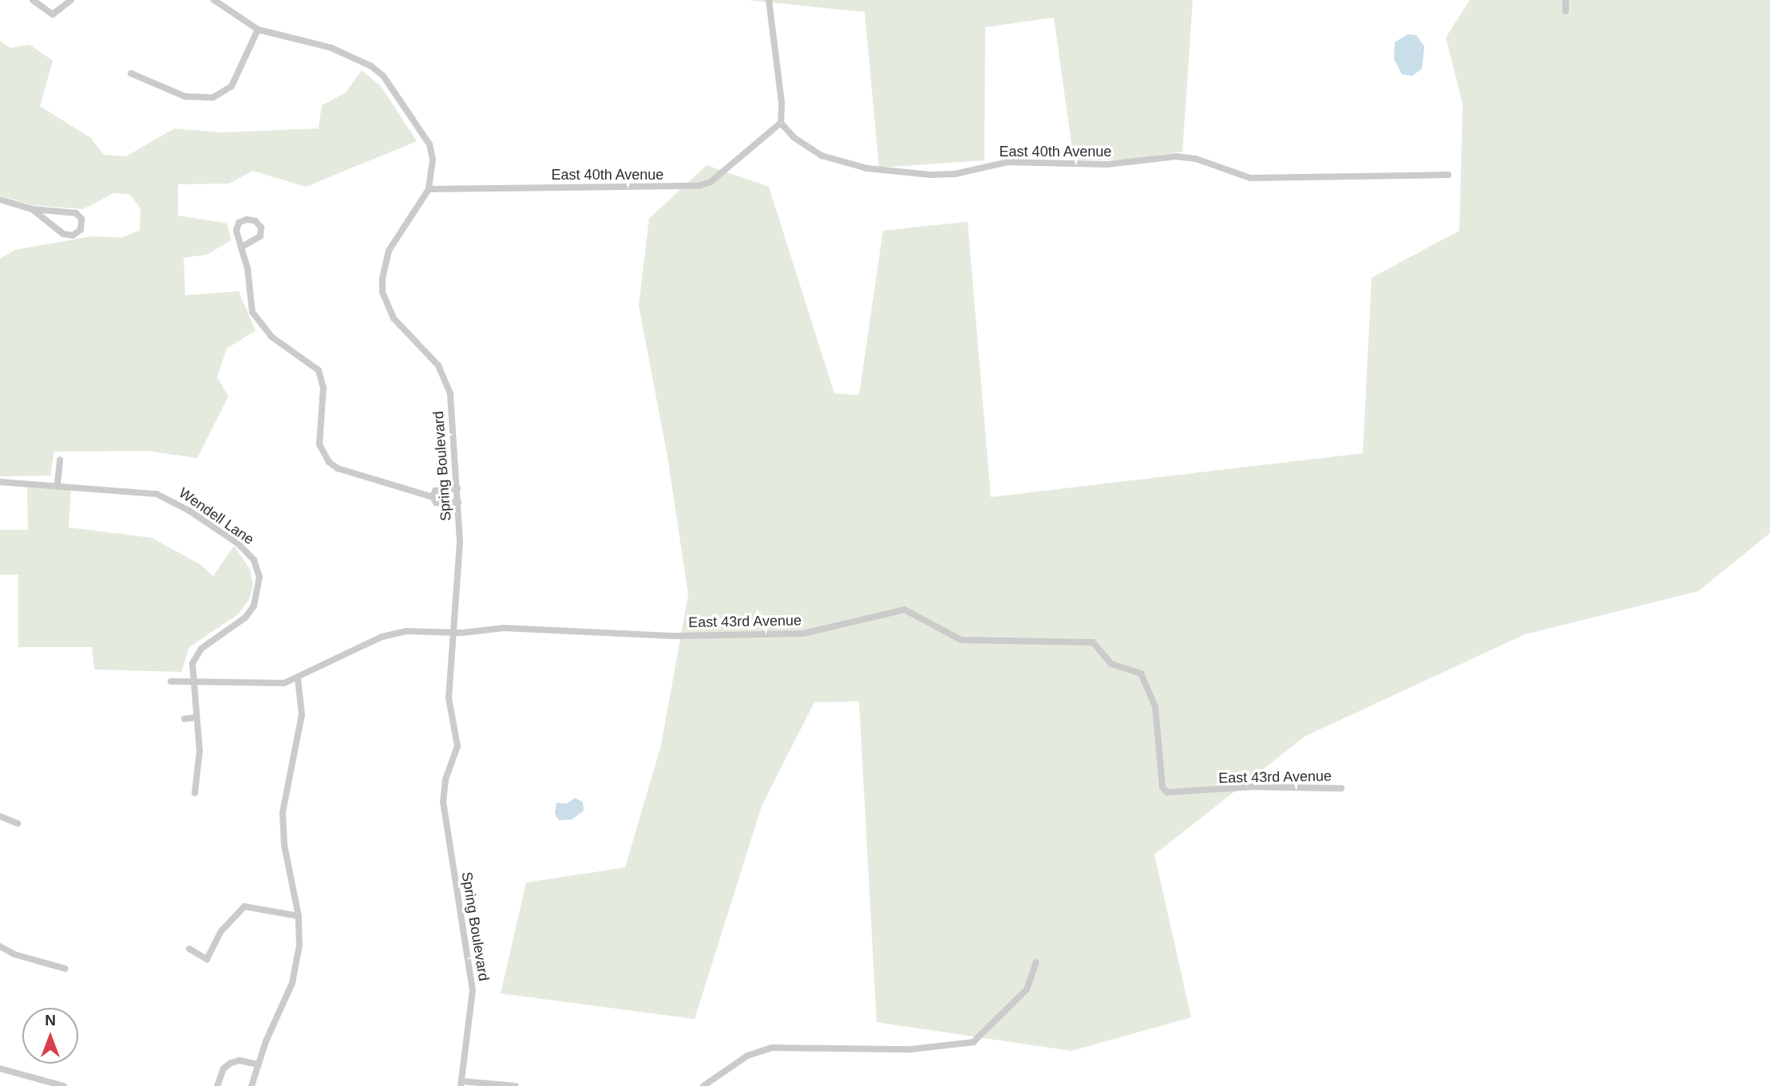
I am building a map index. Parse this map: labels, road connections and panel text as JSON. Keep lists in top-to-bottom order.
{
  "streets": {
    "street": [
      "East 40th Avenue",
      "Spring Boulevard",
      "Wendell Lane",
      "East 43rd Avenue"
    ]
  },
  "crossings": [
    ["East 40th Avenue", "Spring Boulevard"],
    ["Spring Boulevard", "East 43rd Avenue"],
    ["Wendell Lane", "East 43rd Avenue"]
  ],
  "north": "top"
}
